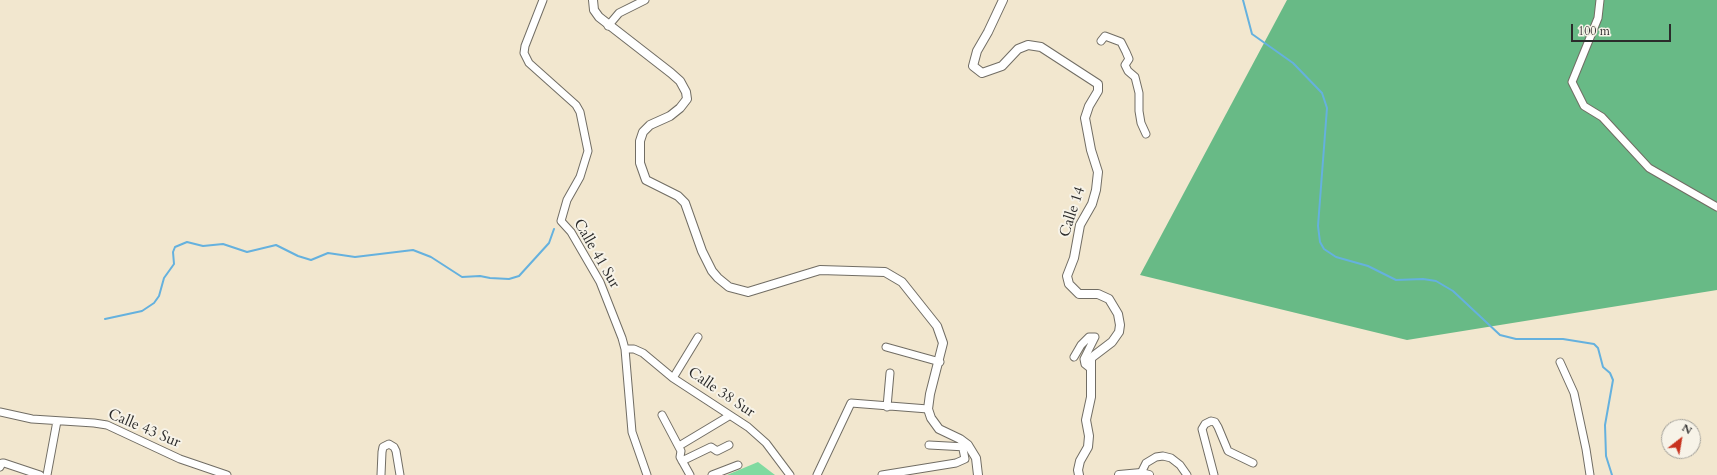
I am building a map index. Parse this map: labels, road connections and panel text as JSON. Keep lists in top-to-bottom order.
{
  "streets": {
    "street": [
      "Calle 14",
      "Calle 41 Sur",
      "Calle 38 Sur",
      "Calle 43 Sur"
    ]
  },
  "crossings": [
    ["Calle 41 Sur", "Calle 38 Sur"]
  ],
  "scale_bar": "100 m",
  "north": "top right"
}
